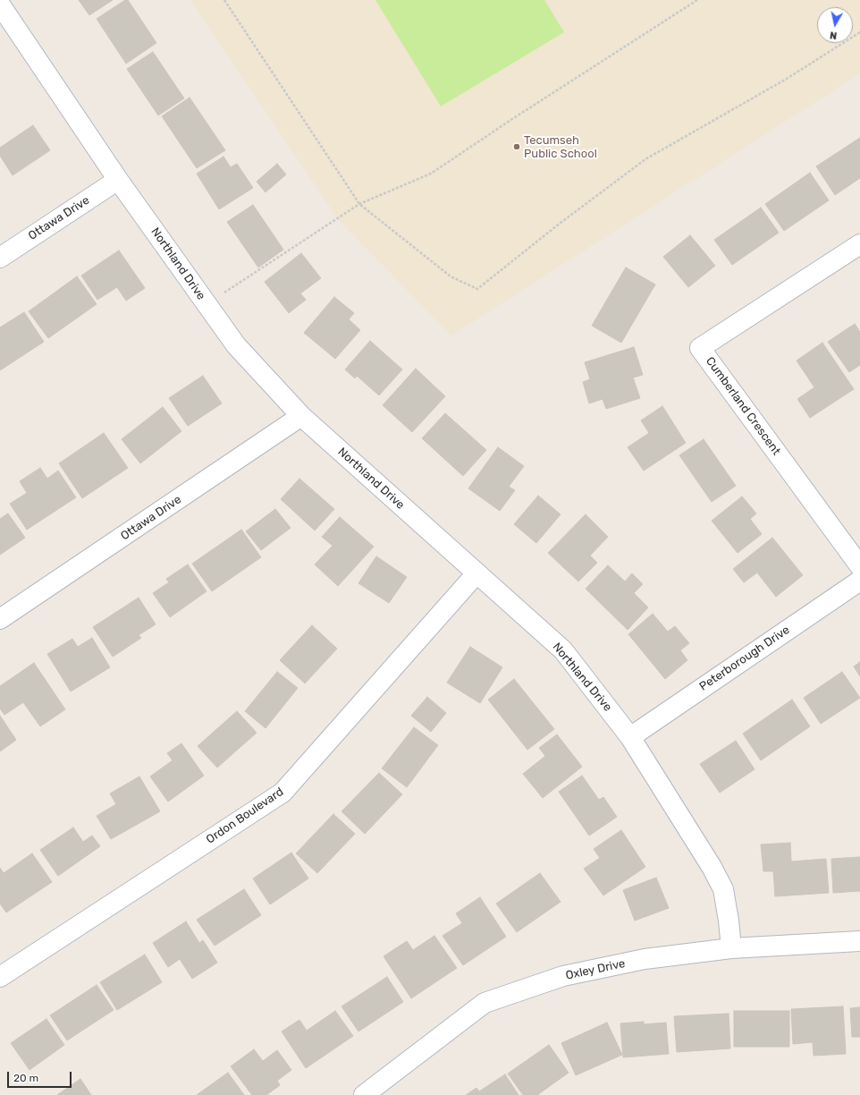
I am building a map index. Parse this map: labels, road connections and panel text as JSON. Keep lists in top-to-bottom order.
{
  "streets": {
    "street": [
      "Ottawa Drive",
      "Northland Drive",
      "Cumberland Crescent",
      "Peterborough Drive",
      "Ordon Boulevard",
      "Oxley Drive"
    ]
  },
  "crossings": [
    ["Ottawa Drive", "Northland Drive"],
    ["Northland Drive", "Peterborough Drive"],
    ["Northland Drive", "Ordon Boulevard"],
    ["Northland Drive", "Oxley Drive"]
  ],
  "places": ["Tecumseh Public School"],
  "scale_bar": "20 m",
  "north": "bottom"
}
